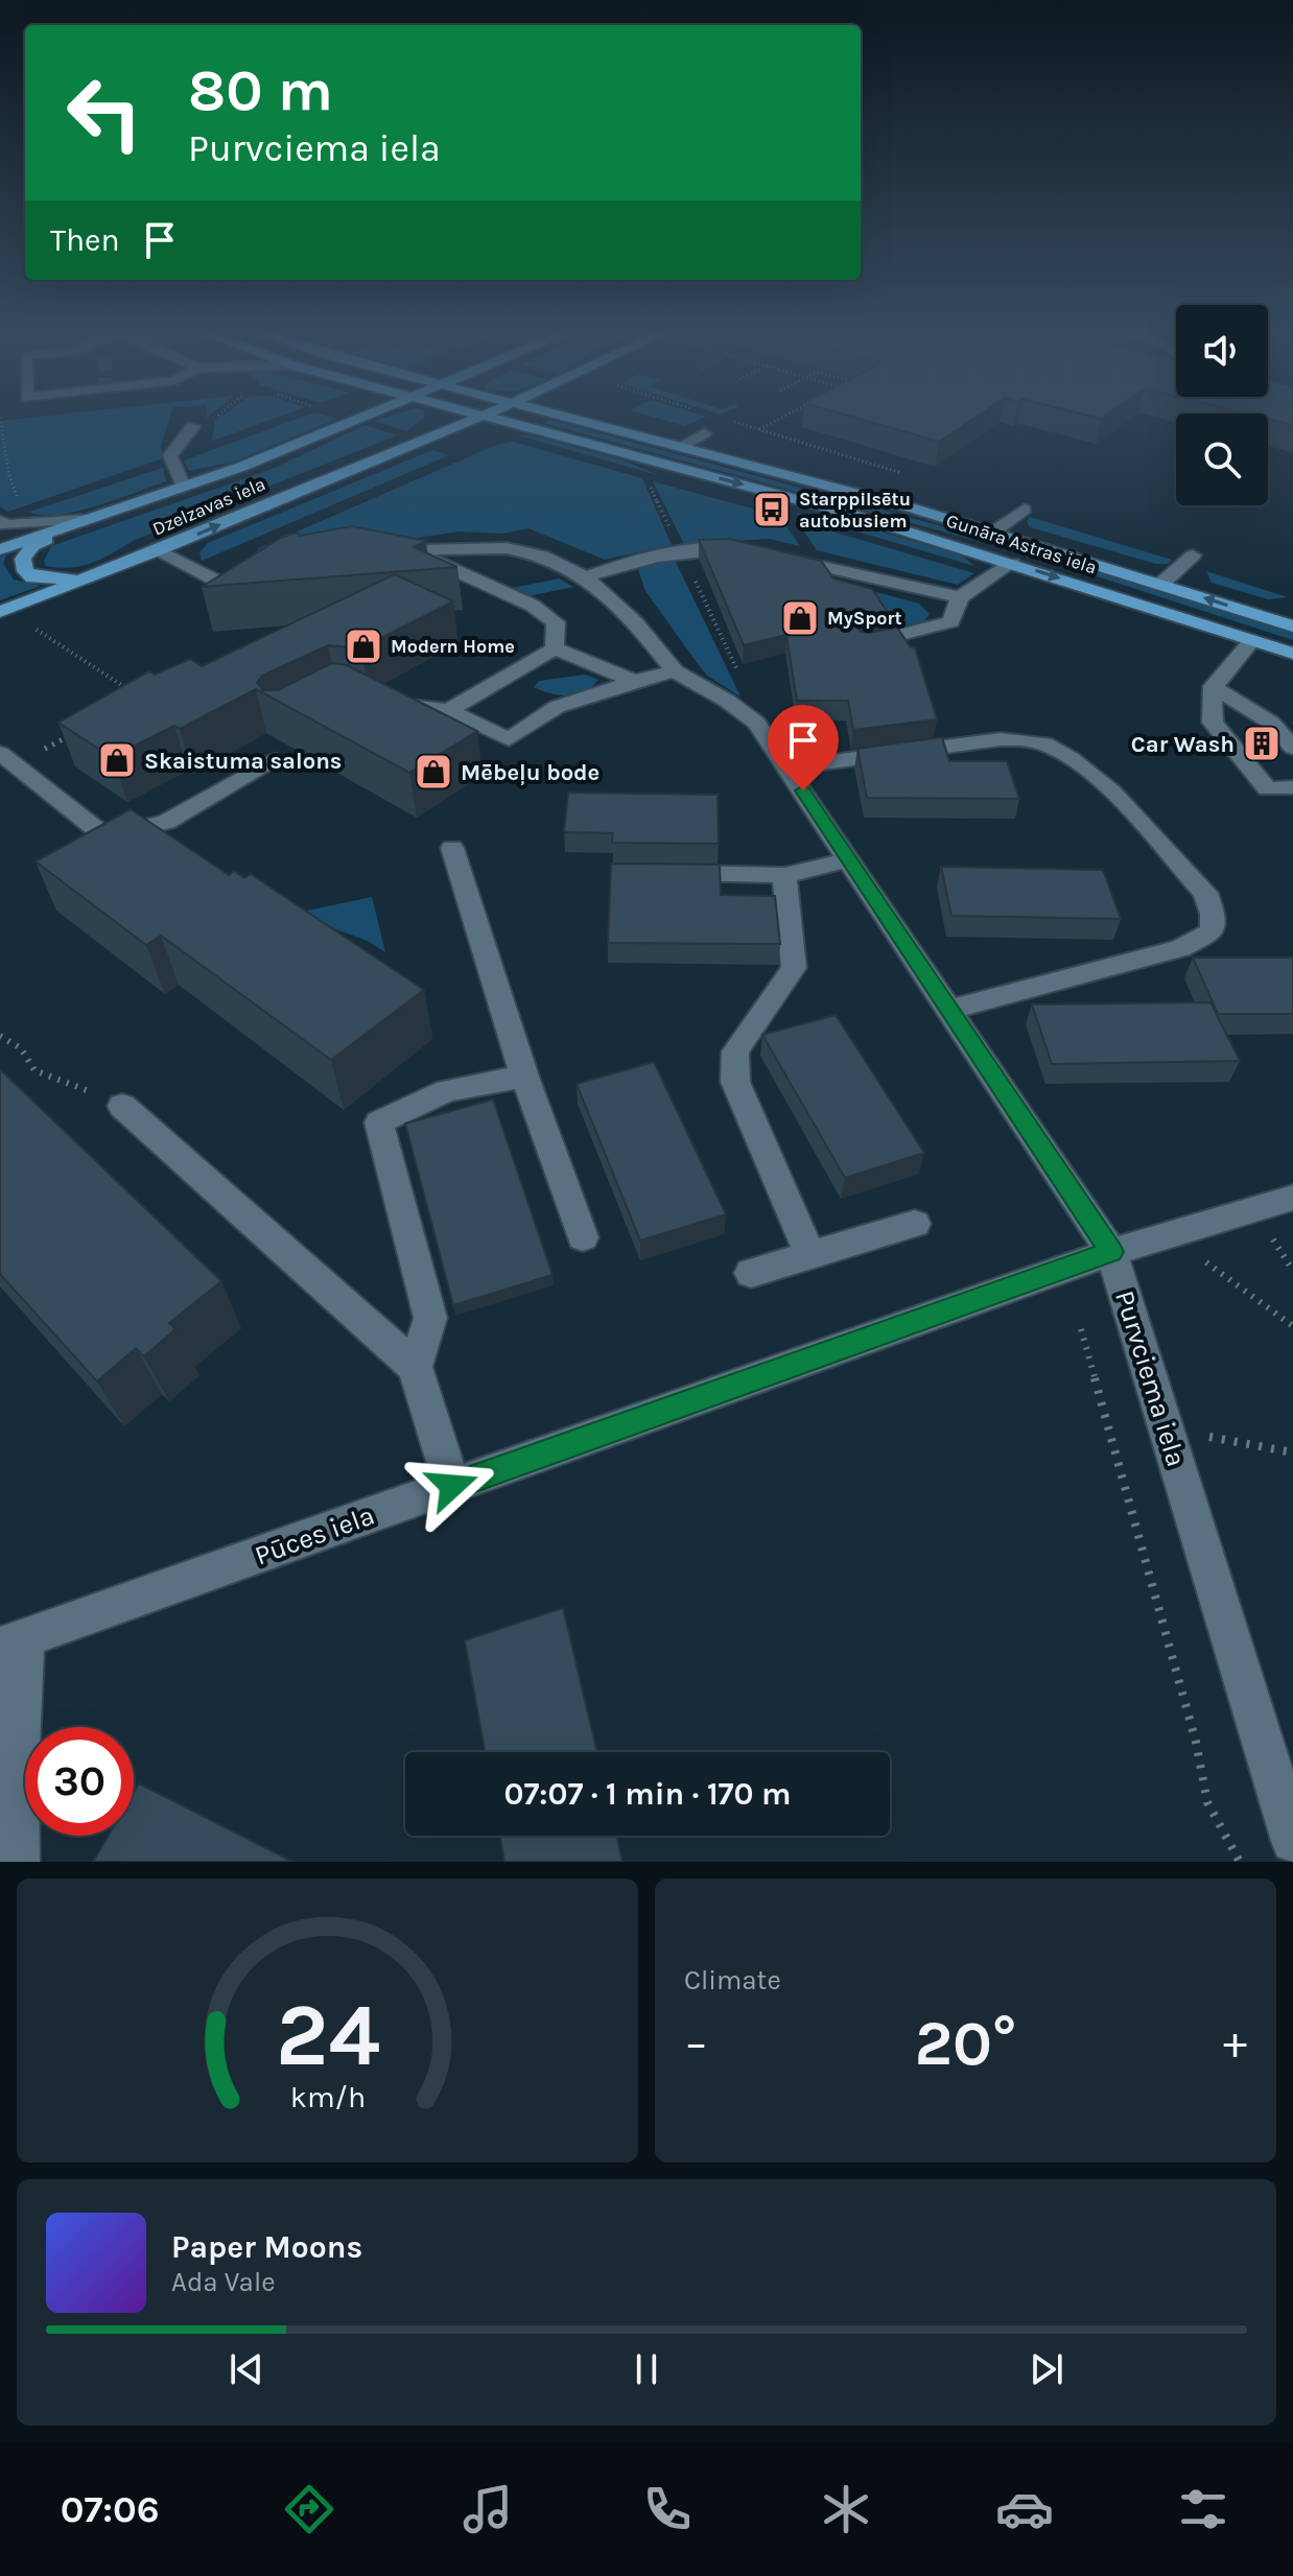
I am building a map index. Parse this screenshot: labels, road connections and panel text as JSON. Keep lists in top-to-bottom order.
{
  "streets": {
    "main road": ["Dzelzavas iela", "Gunāra Astras iela"],
    "street": ["Purvciema iela", "Pūces iela"]
  },
  "crossings": [
    ["Purvciema iela", "Pūces iela"]
  ],
  "places": {
    "bus stop": ["Starppilsētu autobusiem"],
    "shop": [
      "MySport",
      "Modern Home",
      "Skaistuma salons",
      "Mēbeļu bode"
    ],
    "building": ["Car Wash"]
  },
  "page": {
    "turn": ["80 m", "Purvciema iela"],
    "then": "Then",
    "limit": "30",
    "trip": "07:07 · 1 min · 170 m",
    "tile": "Climate",
    "heat": ["−", "20°", "+"],
    "song": ["Paper Moons", "Ada Vale"],
    "tabs": "07:06",
    "gauge": ["24", "km/h"]
  }
}
